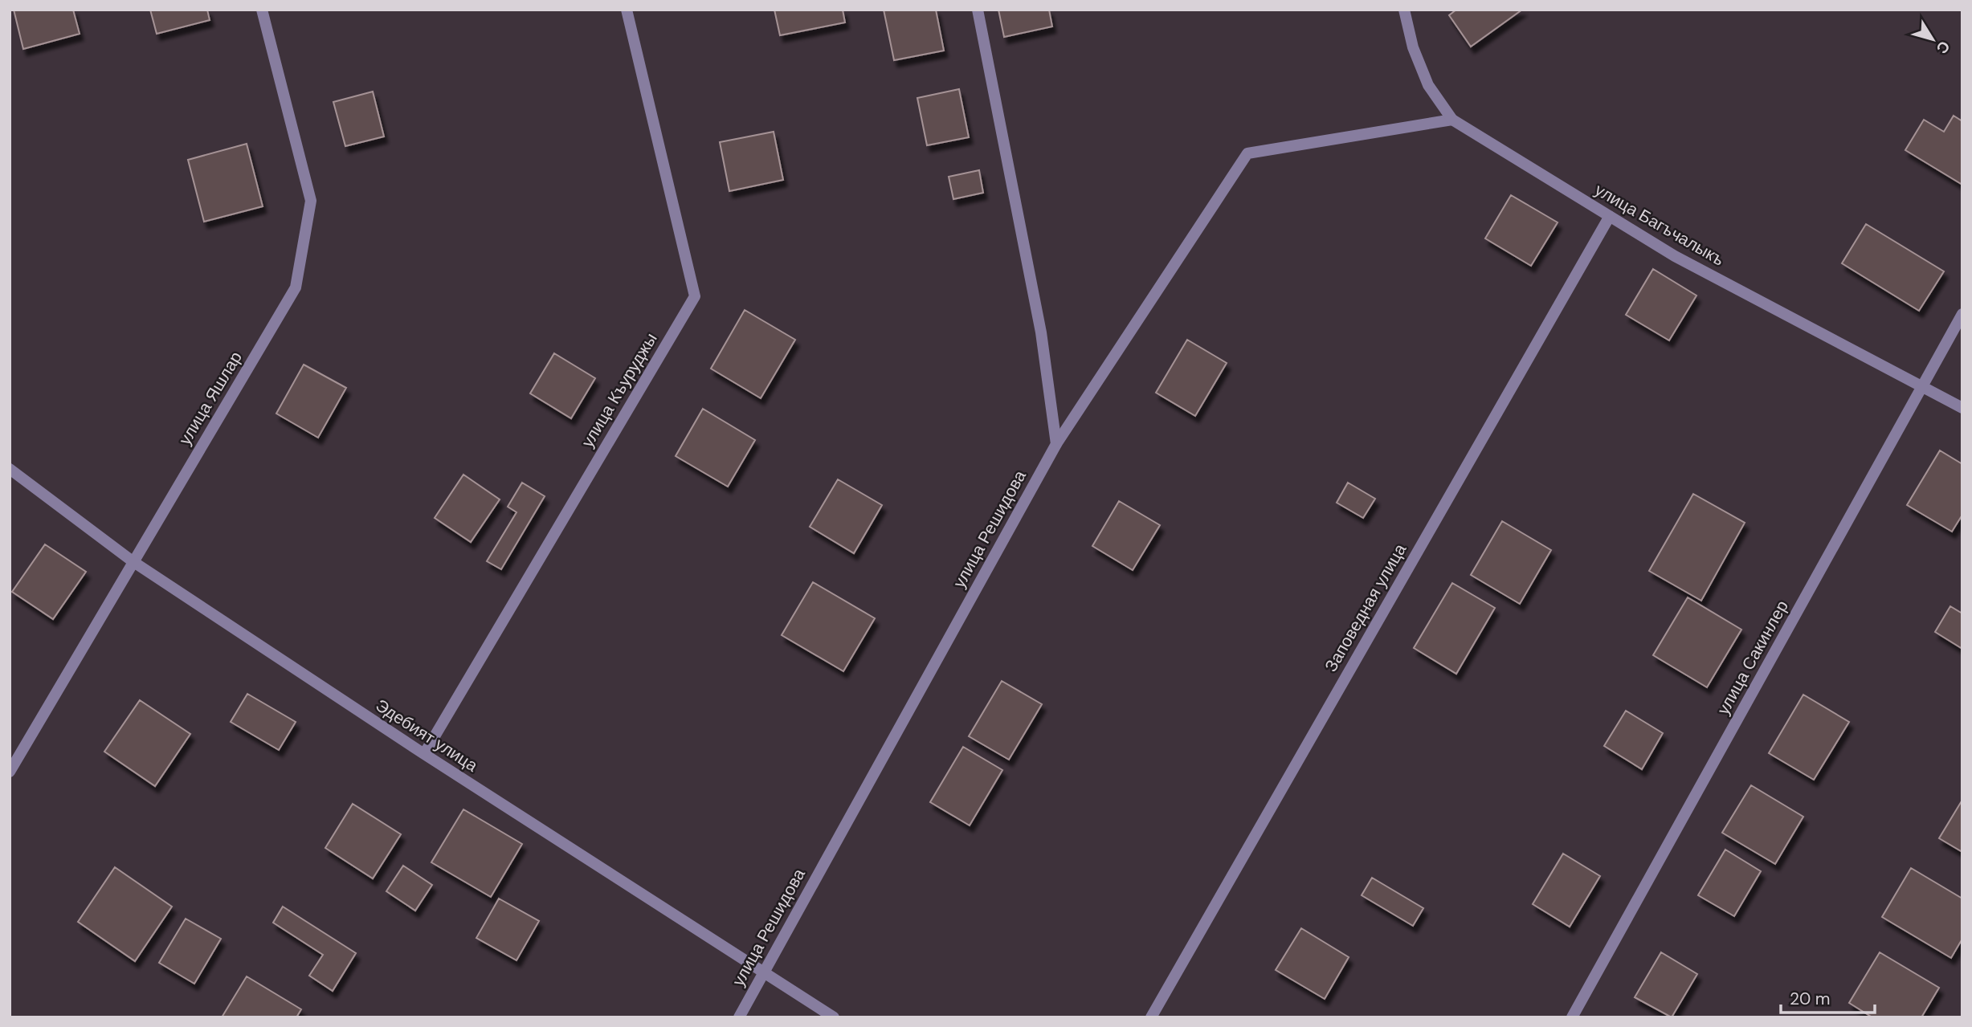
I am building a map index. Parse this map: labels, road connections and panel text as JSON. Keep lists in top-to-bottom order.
{
  "streets": {
    "street": [
      "улица Багъчалыкъ",
      "улица Къуруджы",
      "улица Яшлар",
      "улица Решидова",
      "Заповедная улица",
      "улица Сакинлер",
      "Эдебият улица"
    ]
  },
  "crossings": [
    ["улица Багъчалыкъ", "улица Решидова"],
    ["улица Багъчалыкъ", "Заповедная улица"],
    ["улица Багъчалыкъ", "улица Сакинлер"],
    ["улица Къуруджы", "Эдебият улица"],
    ["улица Яшлар", "Эдебият улица"],
    ["улица Решидова", "Эдебият улица"]
  ],
  "scale_bar": "20 m",
  "north": "bottom right"
}
